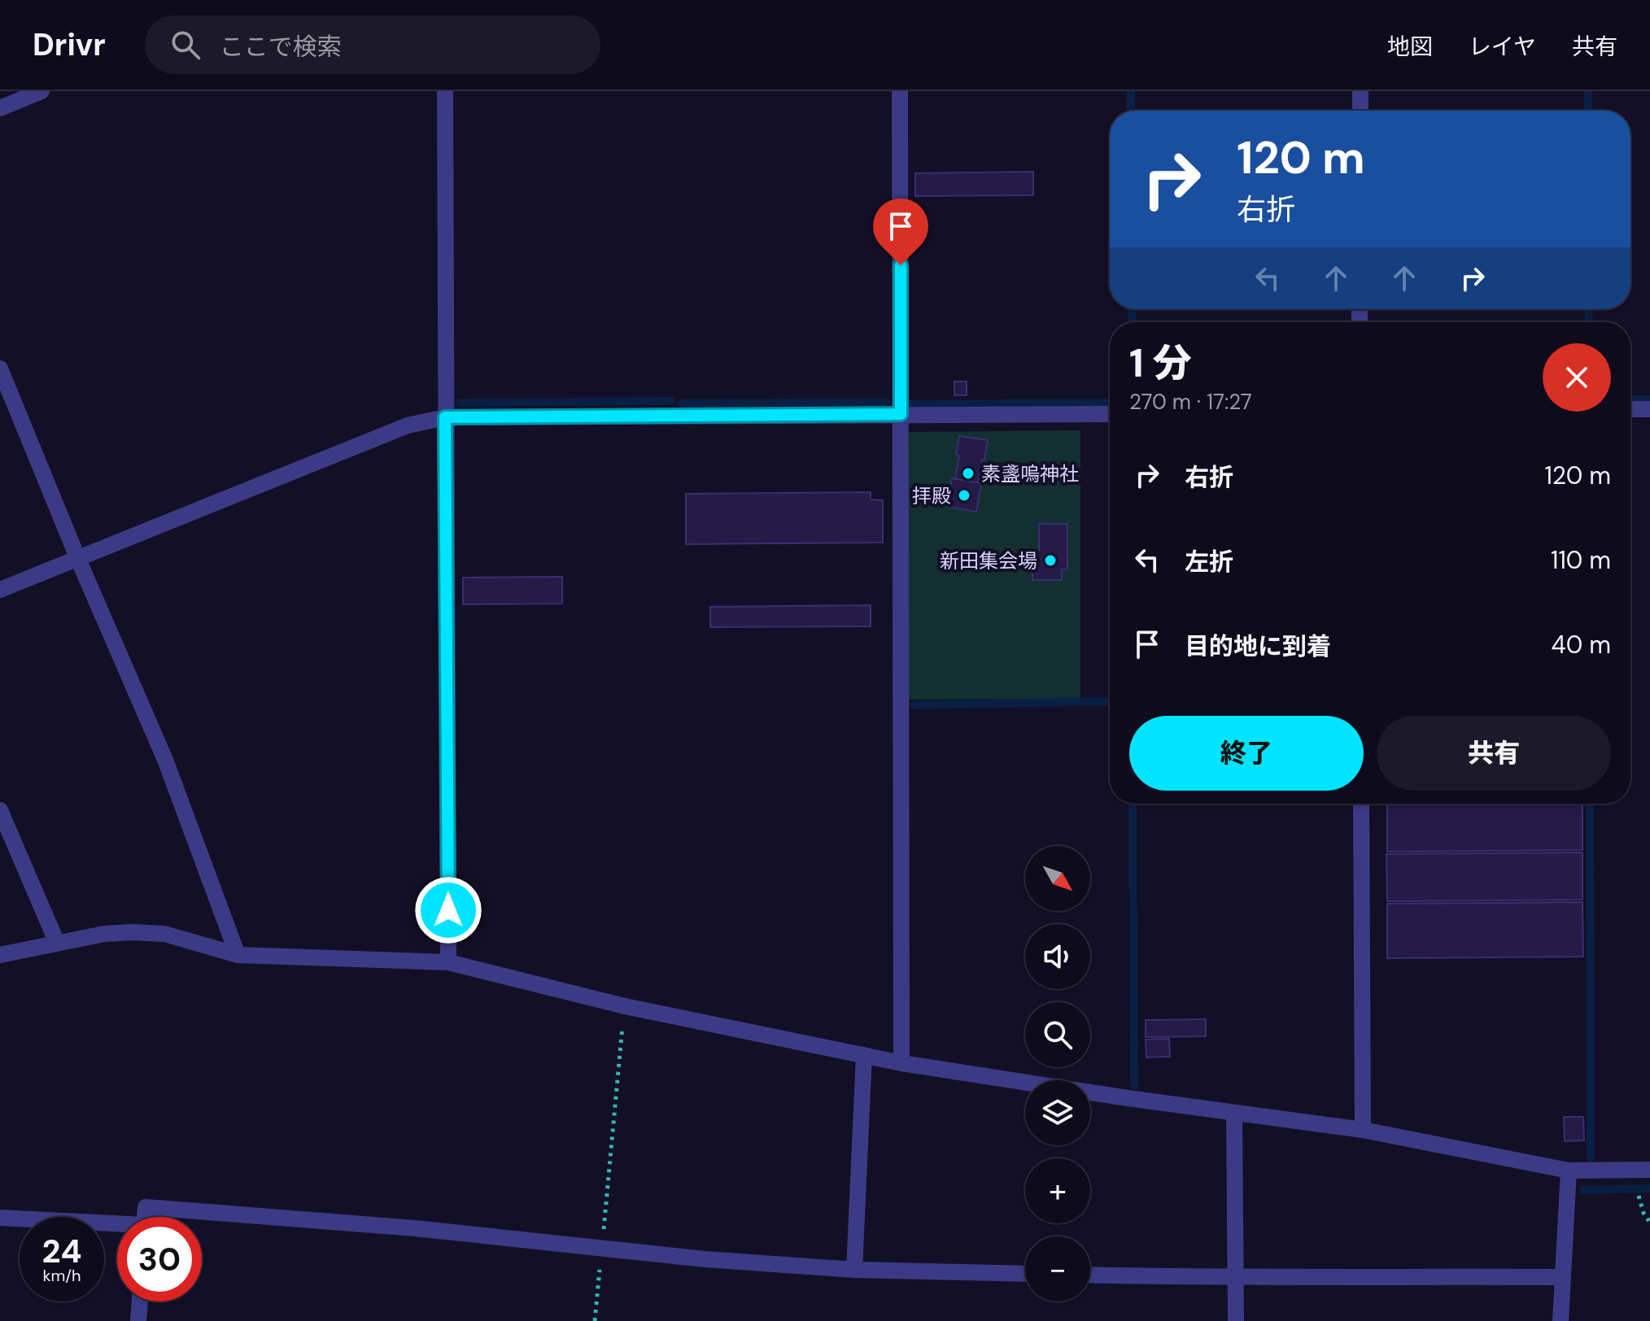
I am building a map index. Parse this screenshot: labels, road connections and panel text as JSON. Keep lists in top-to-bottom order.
{
  "places": ["素盞嗚神社", "拝殿", "新田集会場"],
  "north": "bottom right",
  "page": {
    "header": "Drivr",
    "search": "ここで検索",
    "nav": ["地図", "レイヤ", "共有"],
    "turn": ["120 m", "右折"],
    "heading": ["1 分", "270 m · 17:27"],
    "list": [
      {
        "name": "右折",
        "value": "120 m"
      },
      {
        "name": "左折",
        "value": "110 m"
      },
      {
        "name": "目的地に到着",
        "value": "40 m"
      }
    ],
    "buttons": ["終了", "共有"],
    "map_buttons": ["+", "−"],
    "speed": "24 km/h",
    "limit": "30"
  }
}
